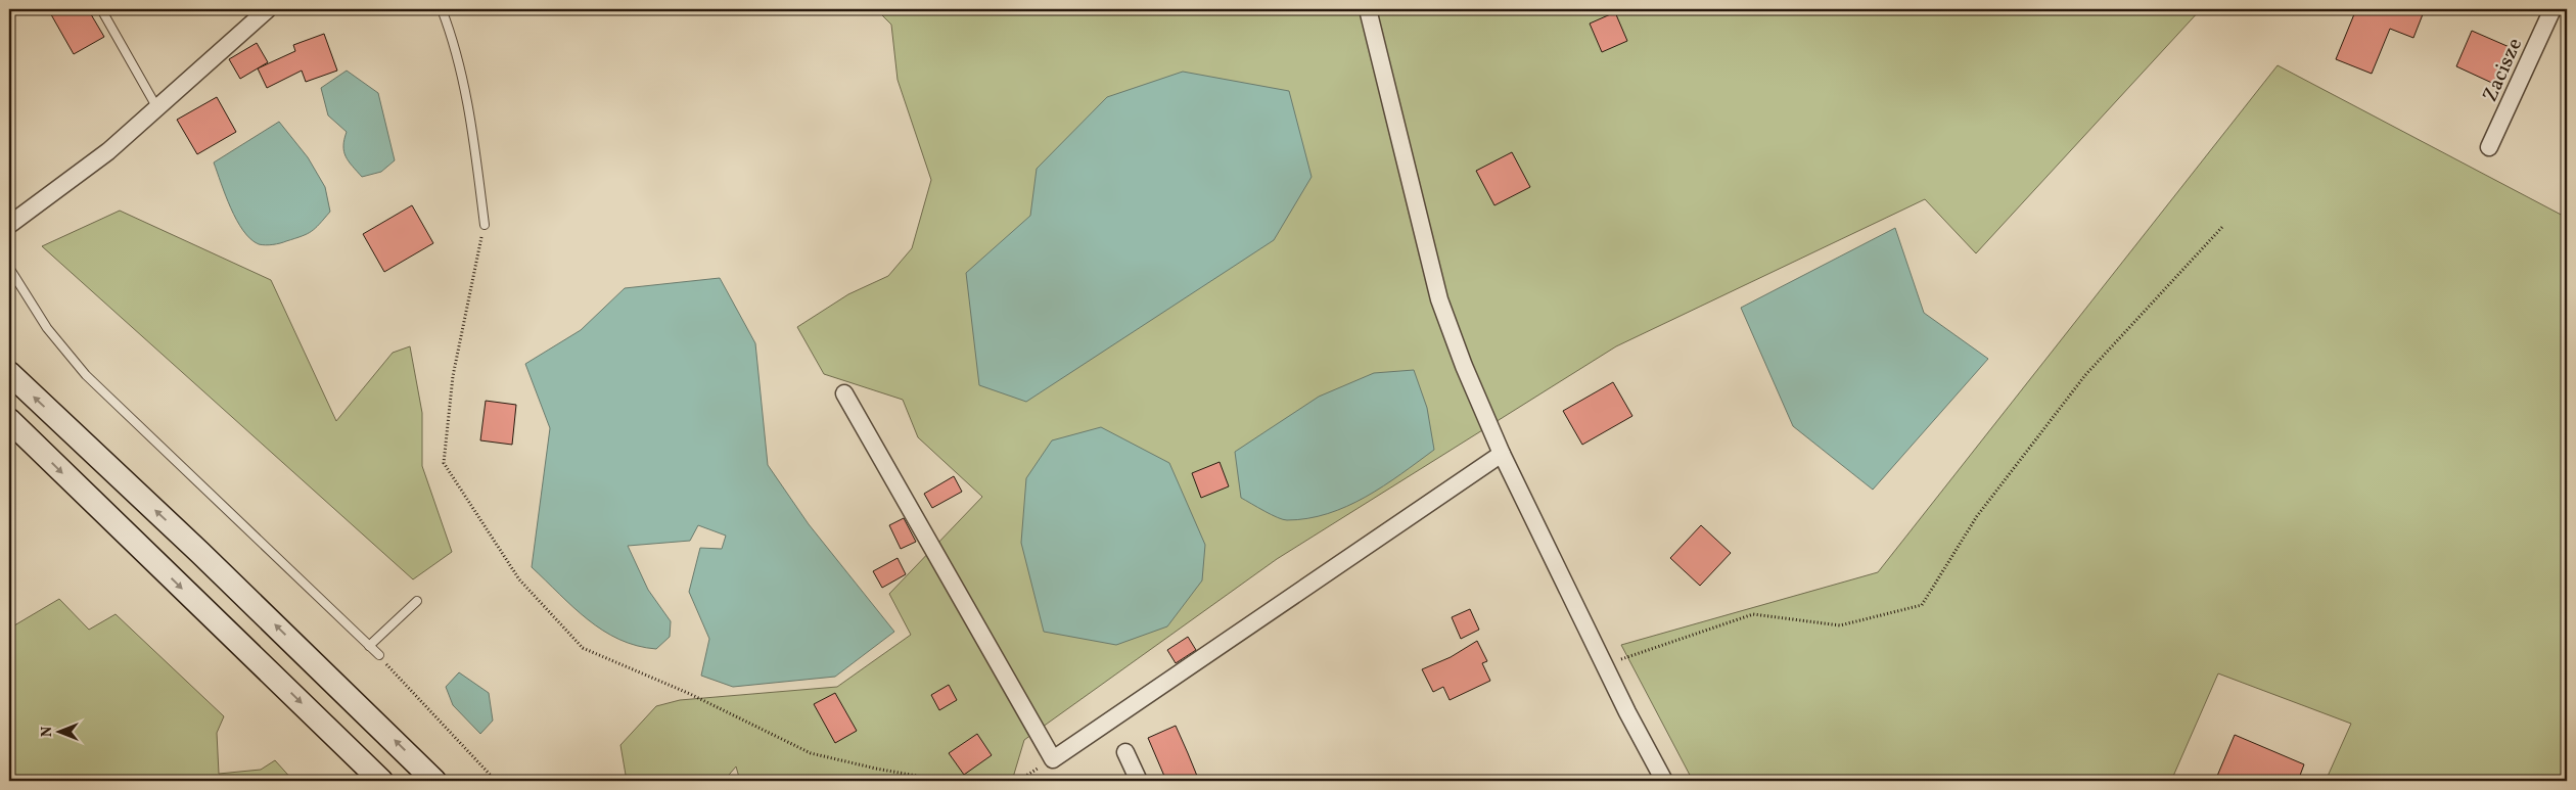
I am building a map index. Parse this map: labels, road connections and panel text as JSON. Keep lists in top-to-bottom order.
{
  "streets": {
    "street": ["Zacisze"]
  },
  "north": "left"
}
